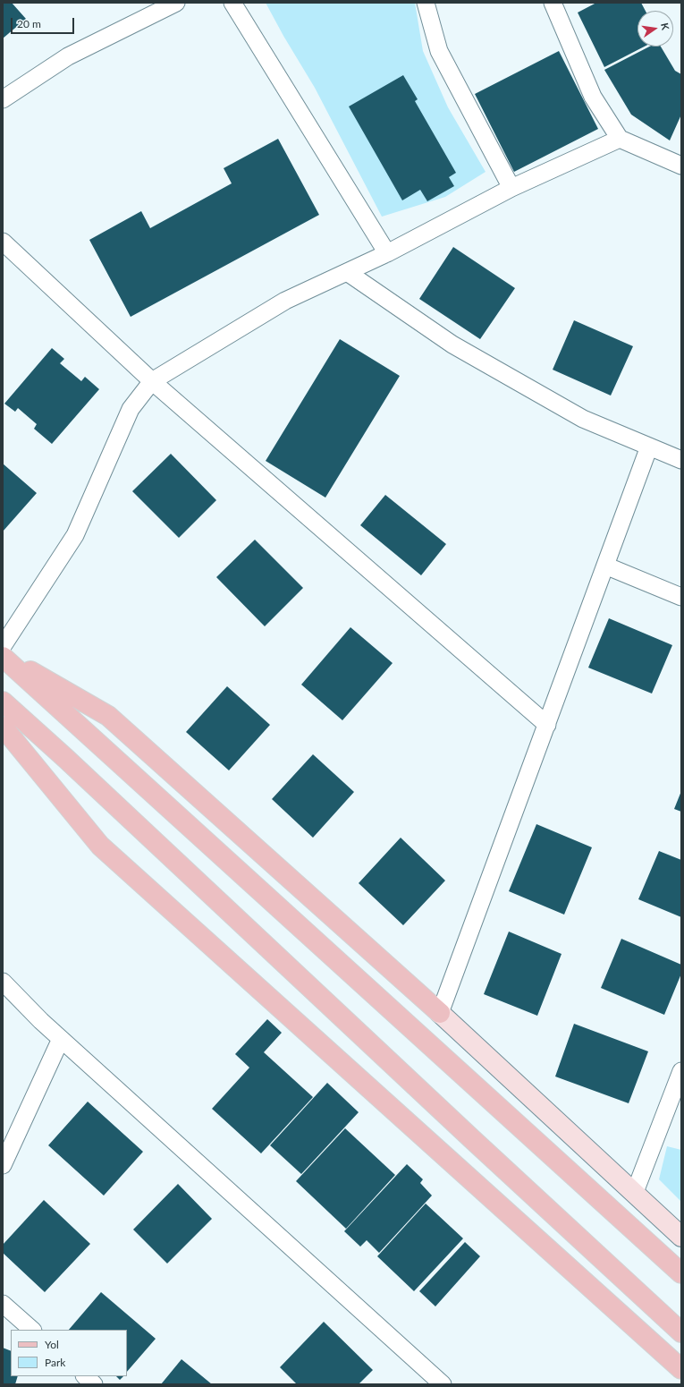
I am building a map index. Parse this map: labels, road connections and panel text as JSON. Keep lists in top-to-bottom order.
{
  "legend": ["Yol", "Park"],
  "scale_bar": "20 m",
  "north": "right"
}
